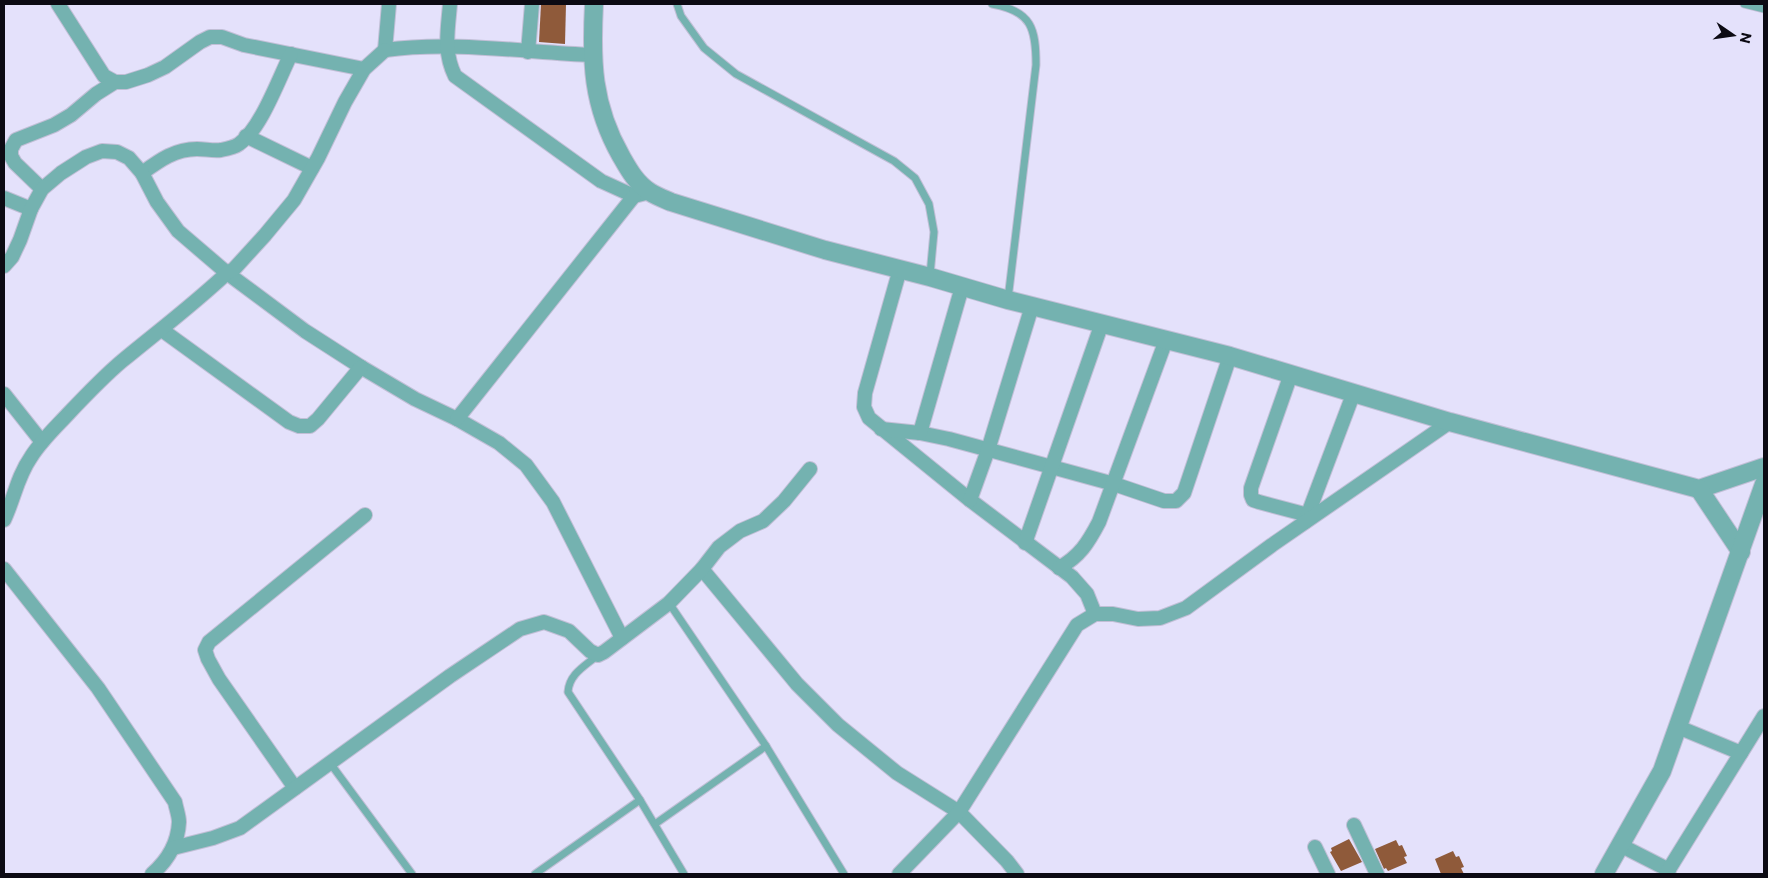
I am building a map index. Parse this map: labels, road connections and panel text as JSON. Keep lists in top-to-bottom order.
{
  "north": "right"
}
